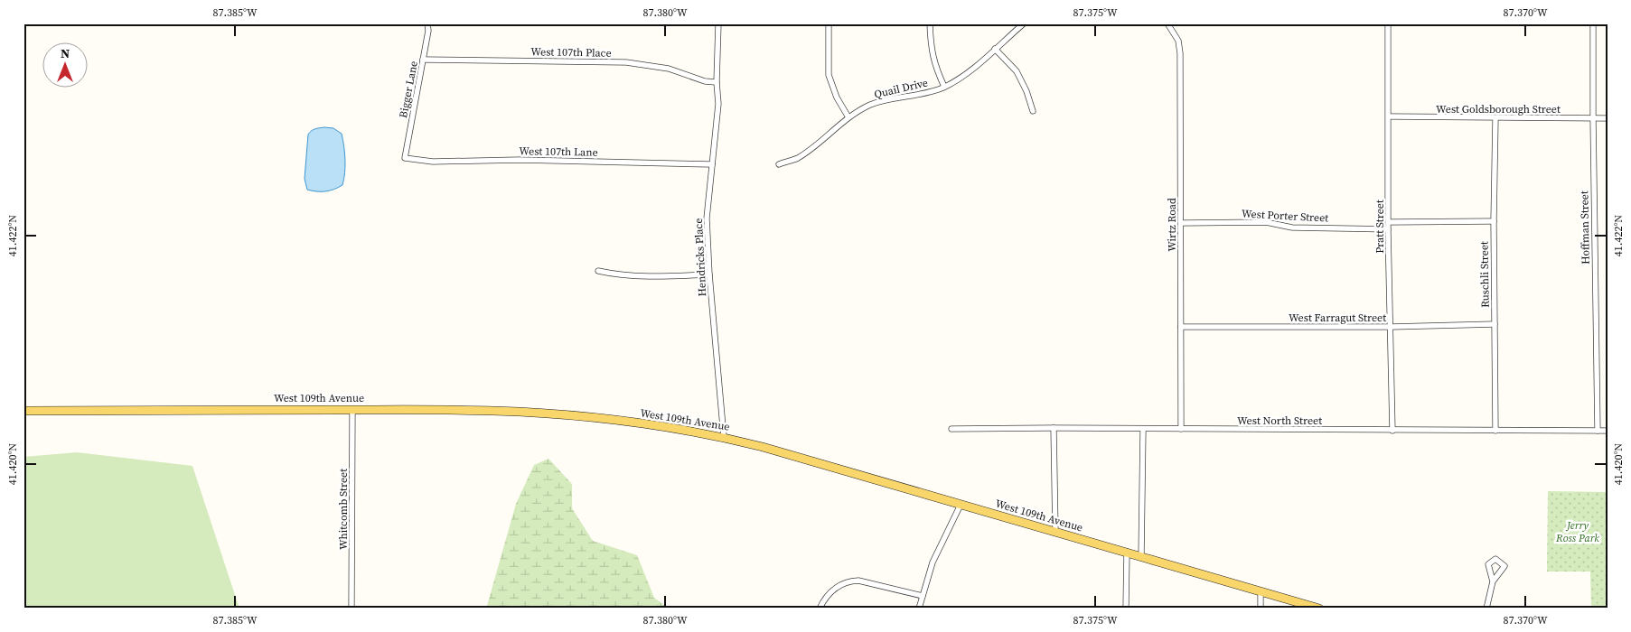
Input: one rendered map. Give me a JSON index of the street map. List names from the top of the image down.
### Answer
{
  "streets": {
    "main road": ["West 109th Avenue"],
    "street": [
      "West 107th Place",
      "Quail Drive",
      "Bigger Lane",
      "West Goldsborough Street",
      "West 107th Lane",
      "West Porter Street",
      "Wirtz Road",
      "Pratt Street",
      "Hoffman Street",
      "Hendricks Place",
      "Ruschli Street",
      "West Farragut Street",
      "West North Street",
      "Whitcomb Street"
    ]
  },
  "crossings": [
    ["West 107th Place", "Bigger Lane"],
    ["West 107th Place", "Hendricks Place"],
    ["Bigger Lane", "West 107th Lane"],
    ["West Goldsborough Street", "Pratt Street"],
    ["West Goldsborough Street", "Hoffman Street"],
    ["West Goldsborough Street", "Ruschli Street"],
    ["West 107th Lane", "Hendricks Place"],
    ["West Porter Street", "Wirtz Road"],
    ["West Porter Street", "Pratt Street"],
    ["Wirtz Road", "West Farragut Street"],
    ["Wirtz Road", "West North Street"],
    ["Pratt Street", "West Farragut Street"],
    ["Pratt Street", "West North Street"],
    ["Hoffman Street", "West North Street"],
    ["Hendricks Place", "West 109th Avenue"],
    ["Ruschli Street", "West Farragut Street"],
    ["Ruschli Street", "West North Street"],
    ["West 109th Avenue", "Whitcomb Street"]
  ],
  "parks": ["Jerry Ross Park"],
  "north": "top",
  "coordinates": [
    "87.385°W",
    "87.380°W",
    "87.375°W",
    "87.370°W",
    "41.422°N",
    "41.420°N"
  ]
}
